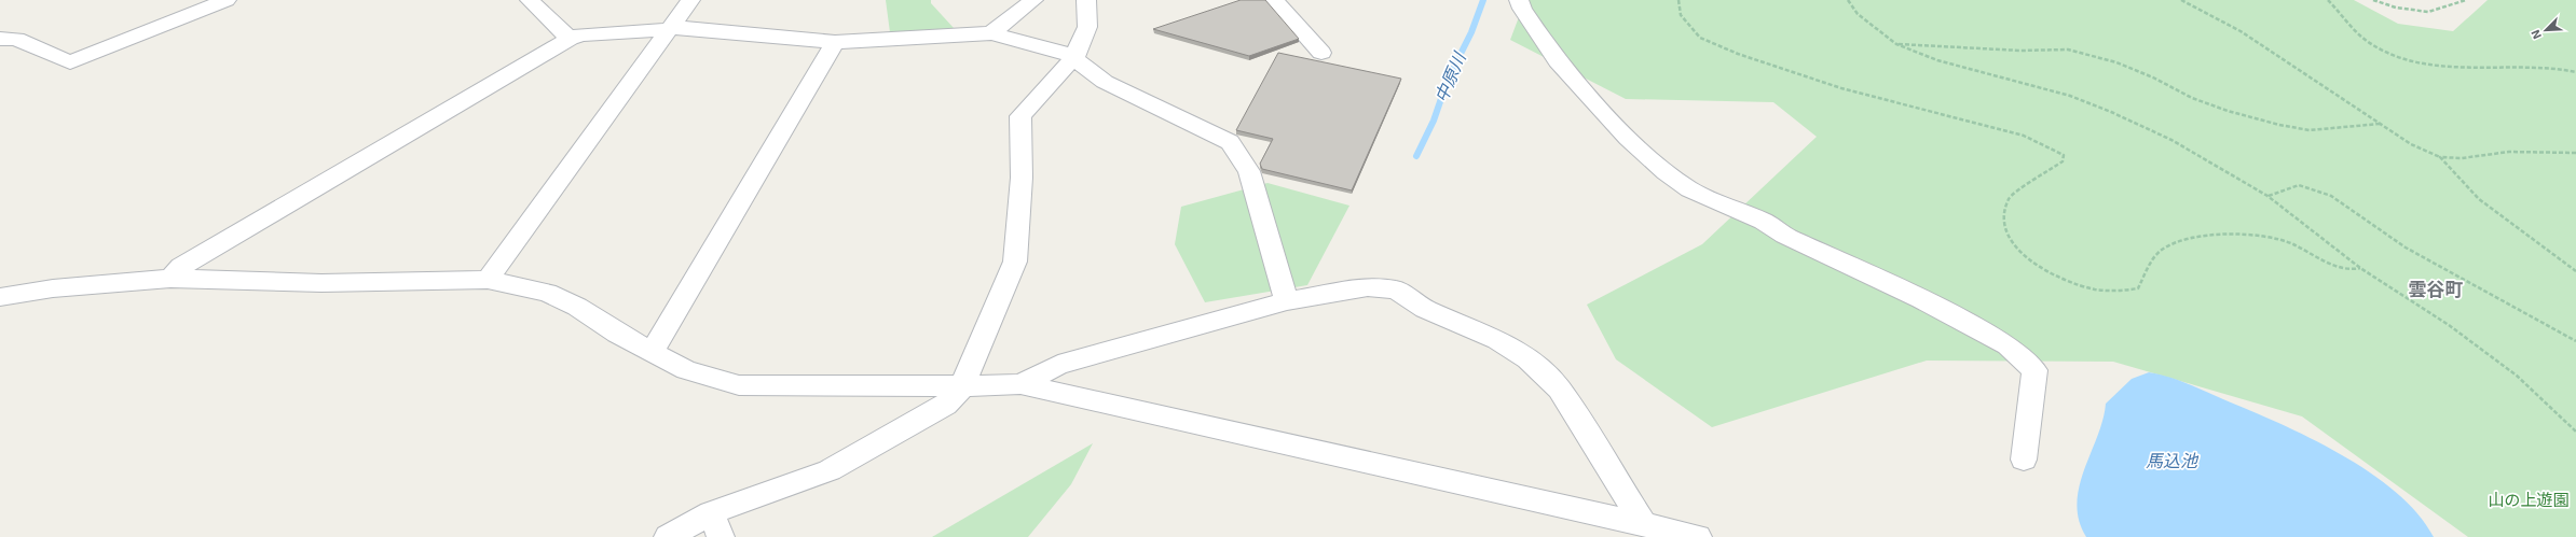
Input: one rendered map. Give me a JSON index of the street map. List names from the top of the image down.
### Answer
{
  "districts": ["雲谷町"],
  "water": ["中原川", "馬込池"],
  "parks": ["山の上遊園"],
  "north": "bottom left"
}
